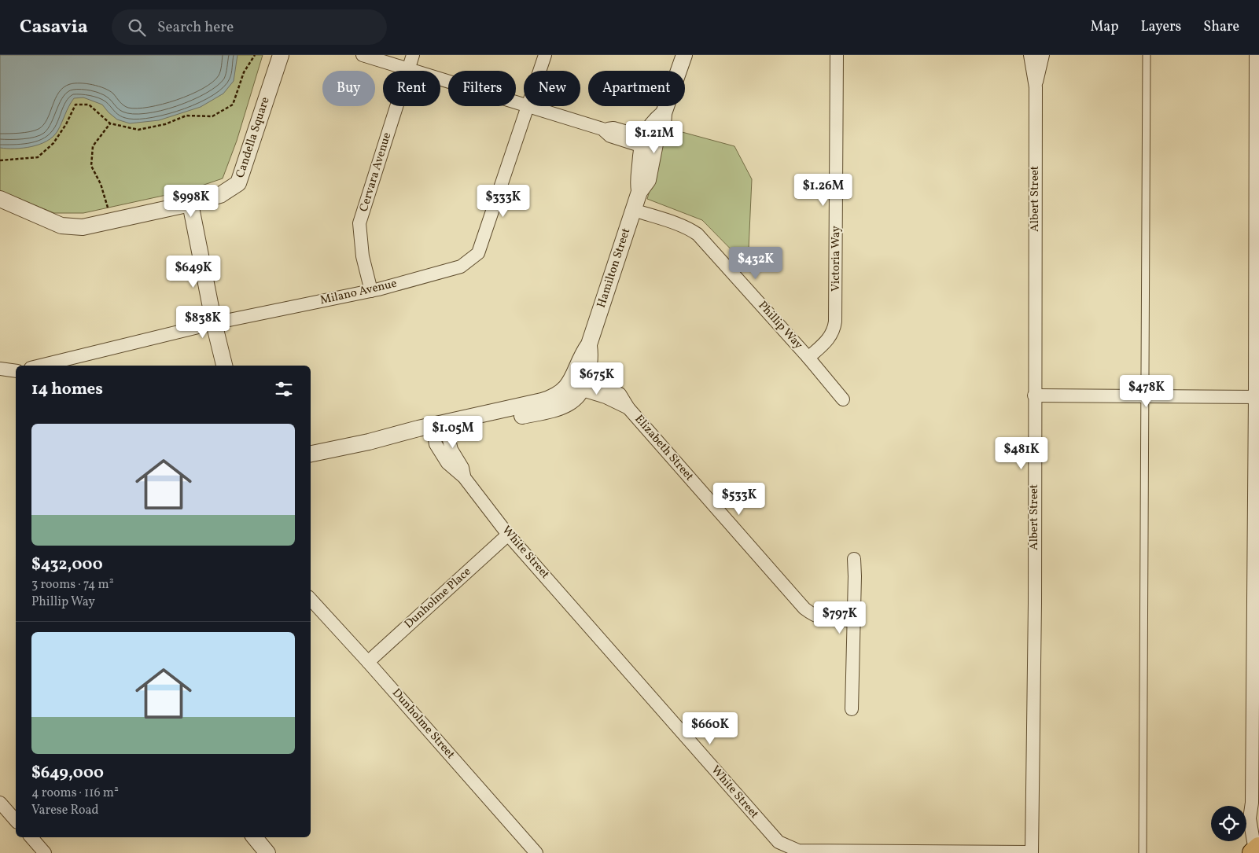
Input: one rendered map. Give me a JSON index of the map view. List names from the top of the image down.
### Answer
{
  "streets": {
    "street": [
      "Candella Square",
      "Cervara Avenue",
      "Albert Street",
      "Victoria Way",
      "Hamilton Street",
      "Milano Avenue",
      "Phillip Way",
      "Elizabeth Street",
      "White Street",
      "Dunholme Place",
      "Dunholme Street"
    ]
  },
  "crossings": [
    ["Cervara Avenue", "Milano Avenue"],
    ["Albert Street", "White Street"],
    ["Victoria Way", "Phillip Way"],
    ["Hamilton Street", "Phillip Way"],
    ["Hamilton Street", "Elizabeth Street"],
    ["White Street", "Dunholme Place"],
    ["Dunholme Place", "Dunholme Street"]
  ],
  "page": {
    "header": "Casavia",
    "search": "Search here",
    "nav": ["Map", "Layers", "Share"],
    "chip": [
      "Buy",
      "Rent",
      "Filters",
      "New",
      "Apartment"
    ],
    "price": [
      "$1.21M",
      "$1.26M",
      "$998K",
      "$333K",
      "$432K",
      "$649K",
      "$838K",
      "$675K",
      "$478K",
      "$1.05M",
      "$481K",
      "$533K",
      "$797K",
      "$660K"
    ],
    "heading": "14 homes",
    "list": [
      {
        "name": "$432,000",
        "note": "3 rooms · 74 m² · Phillip Way"
      },
      {
        "name": "$649,000",
        "note": "4 rooms · 116 m² · Varese Road"
      }
    ]
  }
}
